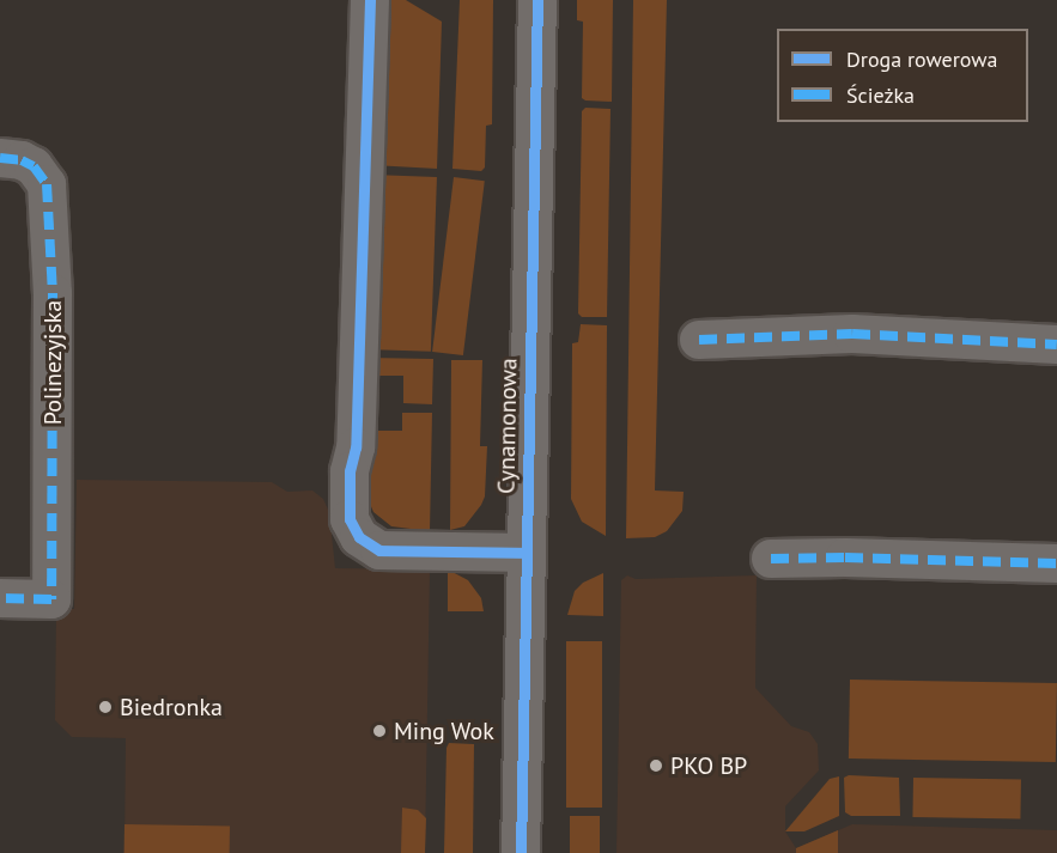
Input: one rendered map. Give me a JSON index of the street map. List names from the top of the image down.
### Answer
{
  "streets": {
    "street": ["Polinezyjska", "Cynamonowa"]
  },
  "places": ["Biedronka", "Ming Wok", "PKO BP"],
  "legend": ["Droga rowerowa", "Ścieżka"]
}
